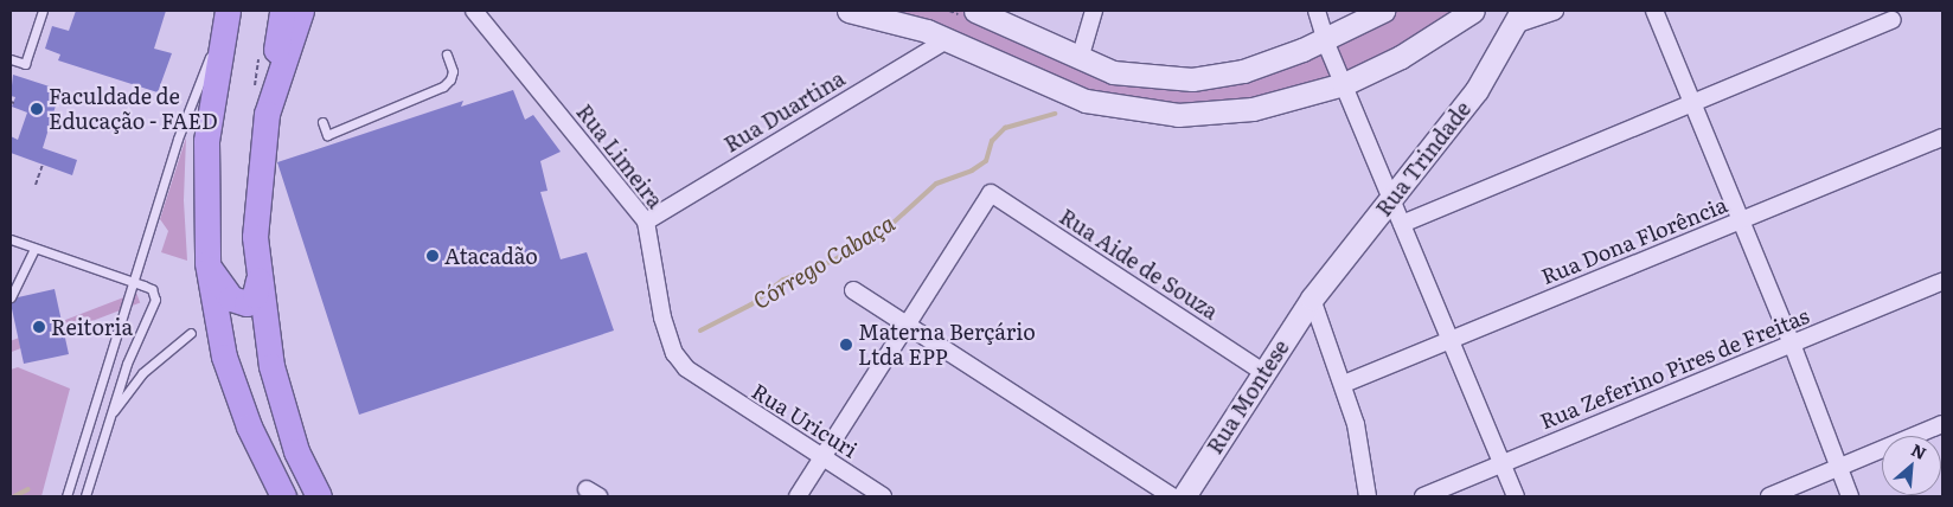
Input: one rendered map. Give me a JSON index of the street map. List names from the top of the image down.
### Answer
{
  "streets": {
    "main road": ["Rua Trindade", "Rua Montese"],
    "street": [
      "Rua Duartina",
      "Rua Limeira",
      "Rua Dona Florência",
      "Rua Aide de Souza",
      "Rua Zeferino Pires de Freitas",
      "Rua Uricuri"
    ]
  },
  "crossings": [
    ["Rua Duartina", "Rua Limeira"],
    ["Rua Limeira", "Rua Uricuri"],
    ["Rua Trindade", "Rua Montese"],
    ["Rua Aide de Souza", "Rua Montese"]
  ],
  "water": ["Córrego Cabaça"],
  "places": [
    "Faculdade de Educação - FAED",
    "Atacadão",
    "Reitoria",
    "Materna Berçário Ltda EPP"
  ],
  "north": "top right"
}
